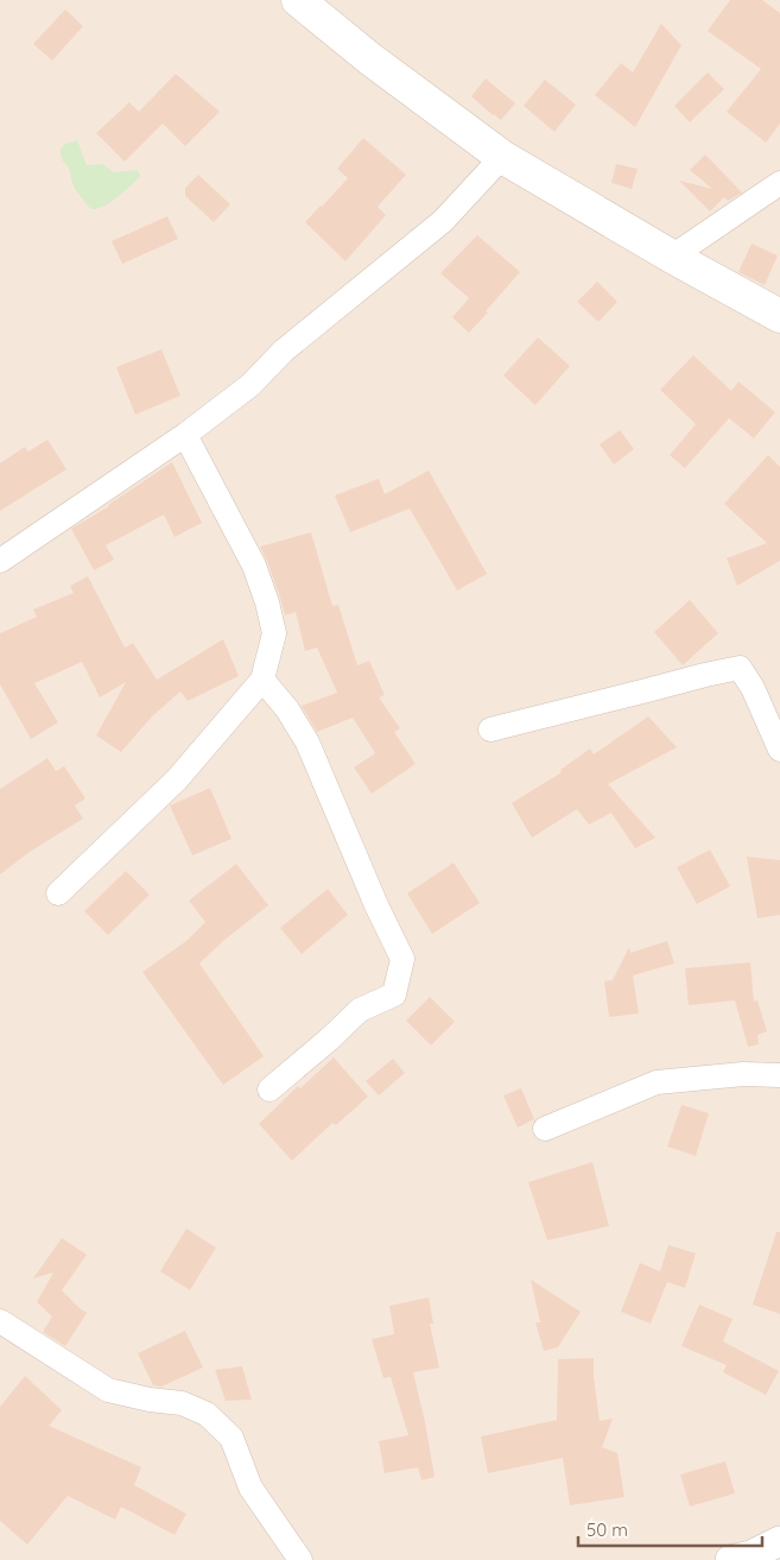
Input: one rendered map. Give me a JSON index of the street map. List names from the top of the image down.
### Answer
{
  "scale_bar": "50 m"
}
